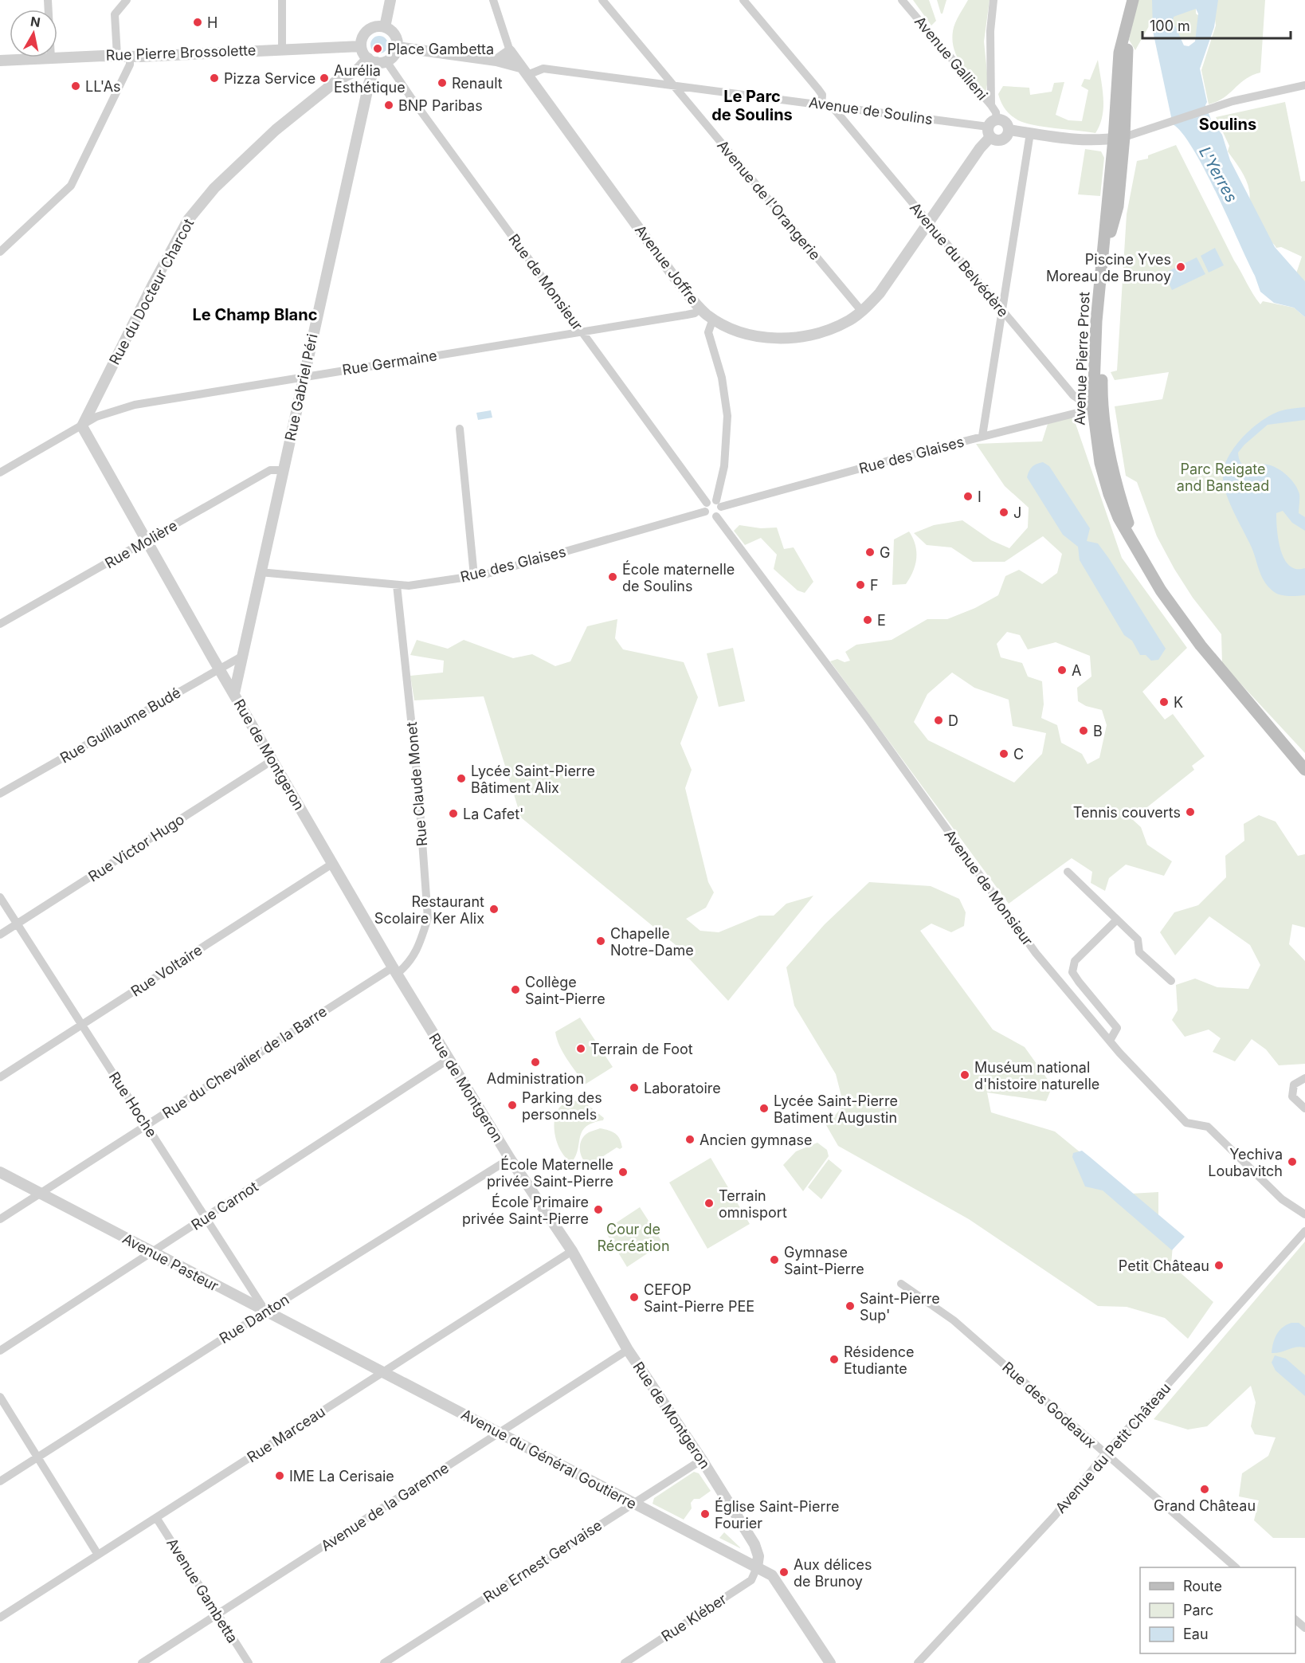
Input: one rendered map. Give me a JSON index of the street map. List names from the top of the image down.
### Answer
{
  "streets": {
    "main road": ["Avenue Pierre Prost"],
    "street": [
      "Rue Pierre Brossolette",
      "Avenue Gallieni",
      "Avenue de Soulins",
      "Avenue de l'Orangerie",
      "Avenue du Belvédère",
      "Avenue Joffre",
      "Rue de Monsieur",
      "Rue du Docteur Charcot",
      "Rue Germaine",
      "Rue Gabriel Péri",
      "Rue des Glaises",
      "Rue Molière",
      "Rue Guillaume Budé",
      "Rue de Montgeron",
      "Rue Claude Monet",
      "Rue Victor Hugo",
      "Avenue de Monsieur",
      "Rue Voltaire",
      "Rue du Chevalier de la Barre",
      "Rue Hoche",
      "Rue Carnot",
      "Avenue Pasteur",
      "Rue Danton",
      "Rue des Godeaux",
      "Rue Marceau",
      "Avenue du Petit Château",
      "Avenue du Général Goutierre",
      "Avenue de la Garenne",
      "Rue Ernest Gervaise",
      "Avenue Gambetta",
      "Rue Kléber"
    ]
  },
  "crossings": [
    ["Rue Pierre Brossolette", "Rue de Monsieur"],
    ["Rue Pierre Brossolette", "Rue du Docteur Charcot"],
    ["Rue Pierre Brossolette", "Rue Gabriel Péri"],
    ["Avenue Gallieni", "Avenue de Soulins"],
    ["Avenue Gallieni", "Avenue Joffre"],
    ["Avenue de Soulins", "Avenue de l'Orangerie"],
    ["Avenue de Soulins", "Avenue du Belvédère"],
    ["Avenue de Soulins", "Avenue Joffre"],
    ["Avenue de l'Orangerie", "Avenue Joffre"],
    ["Avenue du Belvédère", "Avenue Joffre"],
    ["Avenue du Belvédère", "Avenue Pierre Prost"],
    ["Avenue du Belvédère", "Rue des Glaises"],
    ["Avenue Joffre", "Rue Germaine"],
    ["Rue de Monsieur", "Rue du Docteur Charcot"],
    ["Rue de Monsieur", "Rue Germaine"],
    ["Rue de Monsieur", "Rue Gabriel Péri"],
    ["Rue de Monsieur", "Rue des Glaises"],
    ["Rue de Monsieur", "Avenue de Monsieur"],
    ["Rue du Docteur Charcot", "Rue Germaine"],
    ["Rue du Docteur Charcot", "Rue Gabriel Péri"],
    ["Rue du Docteur Charcot", "Rue de Montgeron"],
    ["Avenue Pierre Prost", "Rue des Glaises"],
    ["Rue Germaine", "Rue Gabriel Péri"],
    ["Rue Germaine", "Rue de Montgeron"],
    ["Rue Gabriel Péri", "Rue des Glaises"],
    ["Rue Gabriel Péri", "Rue Molière"],
    ["Rue Gabriel Péri", "Rue Guillaume Budé"],
    ["Rue Gabriel Péri", "Rue de Montgeron"],
    ["Rue des Glaises", "Rue Claude Monet"],
    ["Rue des Glaises", "Avenue de Monsieur"],
    ["Rue Molière", "Rue de Montgeron"],
    ["Rue Guillaume Budé", "Rue de Montgeron"],
    ["Rue de Montgeron", "Rue Claude Monet"],
    ["Rue de Montgeron", "Rue Victor Hugo"],
    ["Rue de Montgeron", "Rue Voltaire"],
    ["Rue de Montgeron", "Rue du Chevalier de la Barre"],
    ["Rue de Montgeron", "Rue Carnot"],
    ["Rue de Montgeron", "Rue Danton"],
    ["Rue de Montgeron", "Rue Marceau"],
    ["Rue de Montgeron", "Avenue du Général Goutierre"],
    ["Rue de Montgeron", "Avenue de la Garenne"],
    ["Rue de Montgeron", "Rue Ernest Gervaise"],
    ["Rue de Montgeron", "Rue Kléber"],
    ["Rue Claude Monet", "Rue du Chevalier de la Barre"],
    ["Rue Victor Hugo", "Rue Hoche"],
    ["Rue Voltaire", "Rue Hoche"],
    ["Rue du Chevalier de la Barre", "Rue Hoche"],
    ["Rue du Chevalier de la Barre", "Avenue Pasteur"],
    ["Rue Hoche", "Rue Carnot"],
    ["Rue Hoche", "Avenue Pasteur"],
    ["Rue Hoche", "Rue Danton"],
    ["Rue Carnot", "Avenue Pasteur"],
    ["Avenue Pasteur", "Rue Danton"],
    ["Avenue Pasteur", "Avenue du Général Goutierre"],
    ["Rue des Godeaux", "Avenue du Petit Château"],
    ["Rue Marceau", "Avenue du Général Goutierre"],
    ["Rue Marceau", "Avenue Gambetta"],
    ["Avenue du Général Goutierre", "Avenue de la Garenne"],
    ["Avenue du Général Goutierre", "Rue Ernest Gervaise"],
    ["Avenue du Général Goutierre", "Rue Kléber"],
    ["Avenue de la Garenne", "Avenue Gambetta"]
  ],
  "districts": ["Le Parc de Soulins", "Soulins", "Le Champ Blanc"],
  "water": ["L'Yerres"],
  "parks": ["Parc Reigate and Banstead", "Cour de Récréation"],
  "places": [
    "H",
    "Place Gambetta",
    "Pizza Service",
    "Aurélia Esthétique",
    "Renault",
    "LL'As",
    "BNP Paribas",
    "Piscine Yves Moreau de Brunoy",
    "I",
    "J",
    "G",
    "École maternelle de Soulins",
    "F",
    "E",
    "A",
    "K",
    "D",
    "B",
    "C",
    "Lycée Saint-Pierre Bâtiment Alix",
    "Tennis couverts",
    "La Cafet'",
    "Restaurant Scolaire Ker Alix",
    "Chapelle Notre-Dame",
    "Collège Saint-Pierre",
    "Terrain de Foot",
    "Administration",
    "Muséum national d'histoire naturelle",
    "Laboratoire",
    "Parking des personnels",
    "Lycée Saint-Pierre Batiment Augustin",
    "Ancien gymnase",
    "Yechiva Loubavitch",
    "École Maternelle privée Saint-Pierre",
    "Terrain omnisport",
    "École Primaire privée Saint-Pierre",
    "Gymnase Saint-Pierre",
    "Petit Château",
    "CEFOP Saint-Pierre PEE",
    "Saint-Pierre Sup'",
    "Résidence Etudiante",
    "IME La Cerisaie",
    "Grand Château",
    "Église Saint-Pierre Fourier",
    "Aux délices de Brunoy"
  ],
  "legend": ["Route", "Parc", "Eau"],
  "scale_bar": "100 m",
  "north": "top"
}
